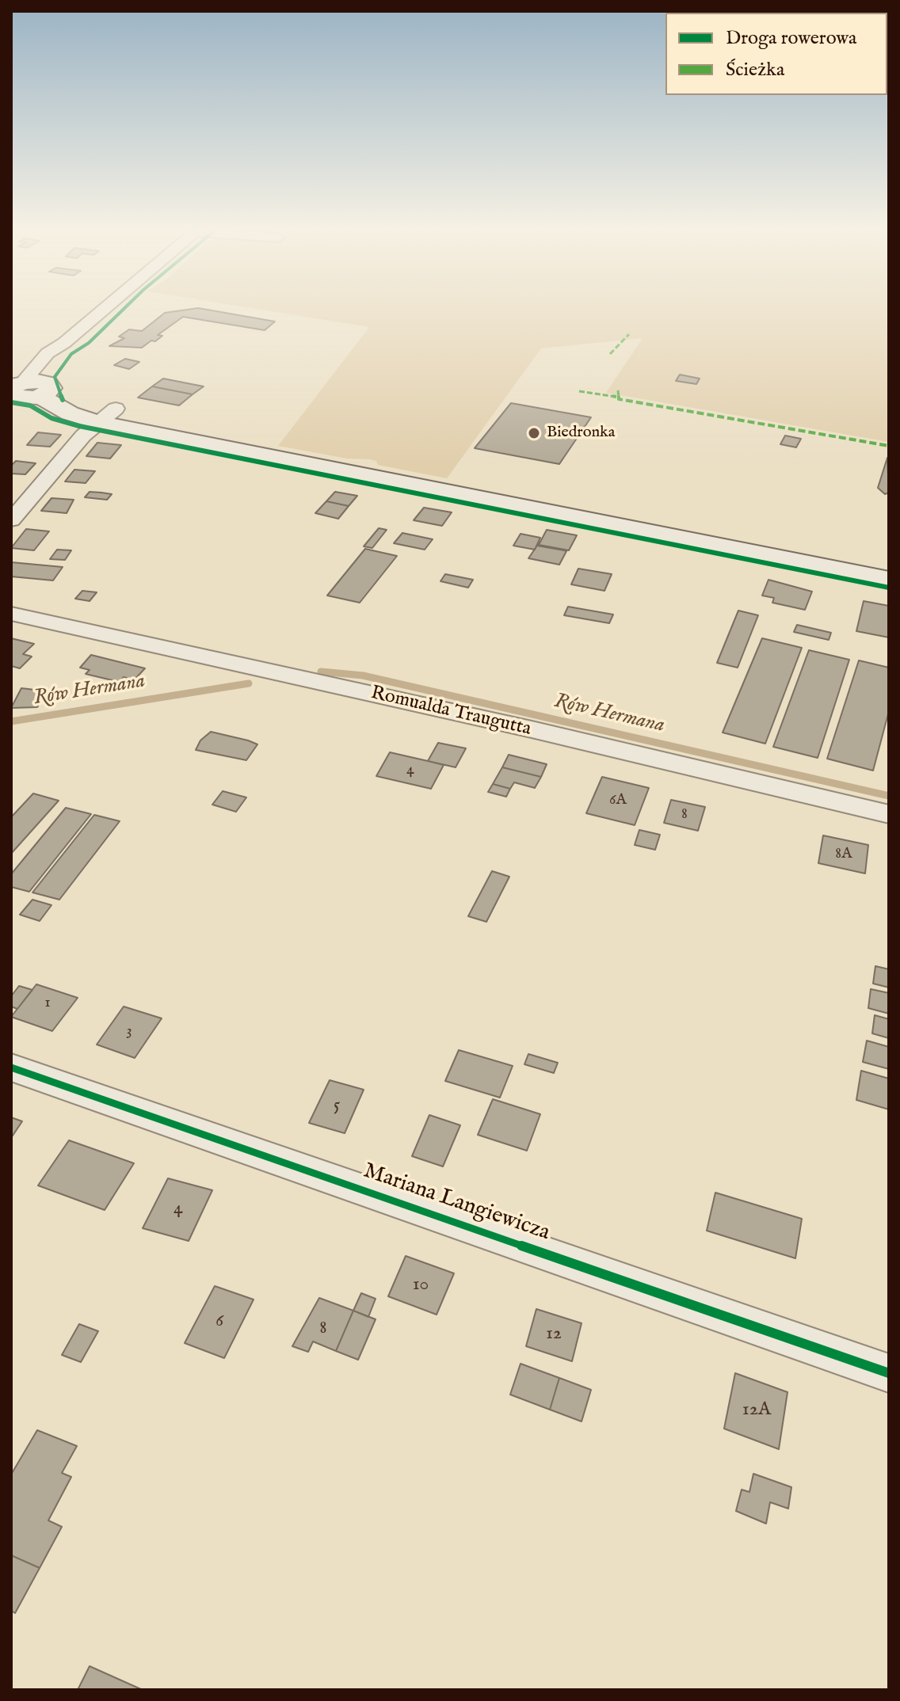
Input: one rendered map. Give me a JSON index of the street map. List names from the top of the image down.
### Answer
{
  "streets": {
    "street": ["Romualda Traugutta", "Mariana Langiewicza"]
  },
  "water": ["Rów Hermana"],
  "places": ["Biedronka"],
  "house_numbers": [
    "4",
    "6A",
    "8",
    "8A",
    "1",
    "3",
    "5",
    "4",
    "10",
    "6",
    "8",
    "12",
    "12A"
  ],
  "legend": ["Droga rowerowa", "Ścieżka"]
}
